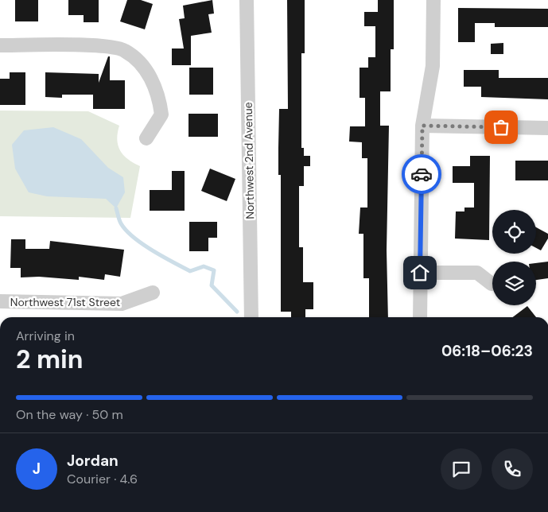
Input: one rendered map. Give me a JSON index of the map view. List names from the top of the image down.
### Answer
{
  "streets": {
    "street": ["Northwest 2nd Avenue", "Northwest 71st Street"]
  },
  "page": {
    "heading": ["2 min", "Arriving in", "06:18–06:23"],
    "panel": ["Jordan", "Courier · 4.6"],
    "bar": "On the way · 50 m",
    "round": "J"
  }
}
